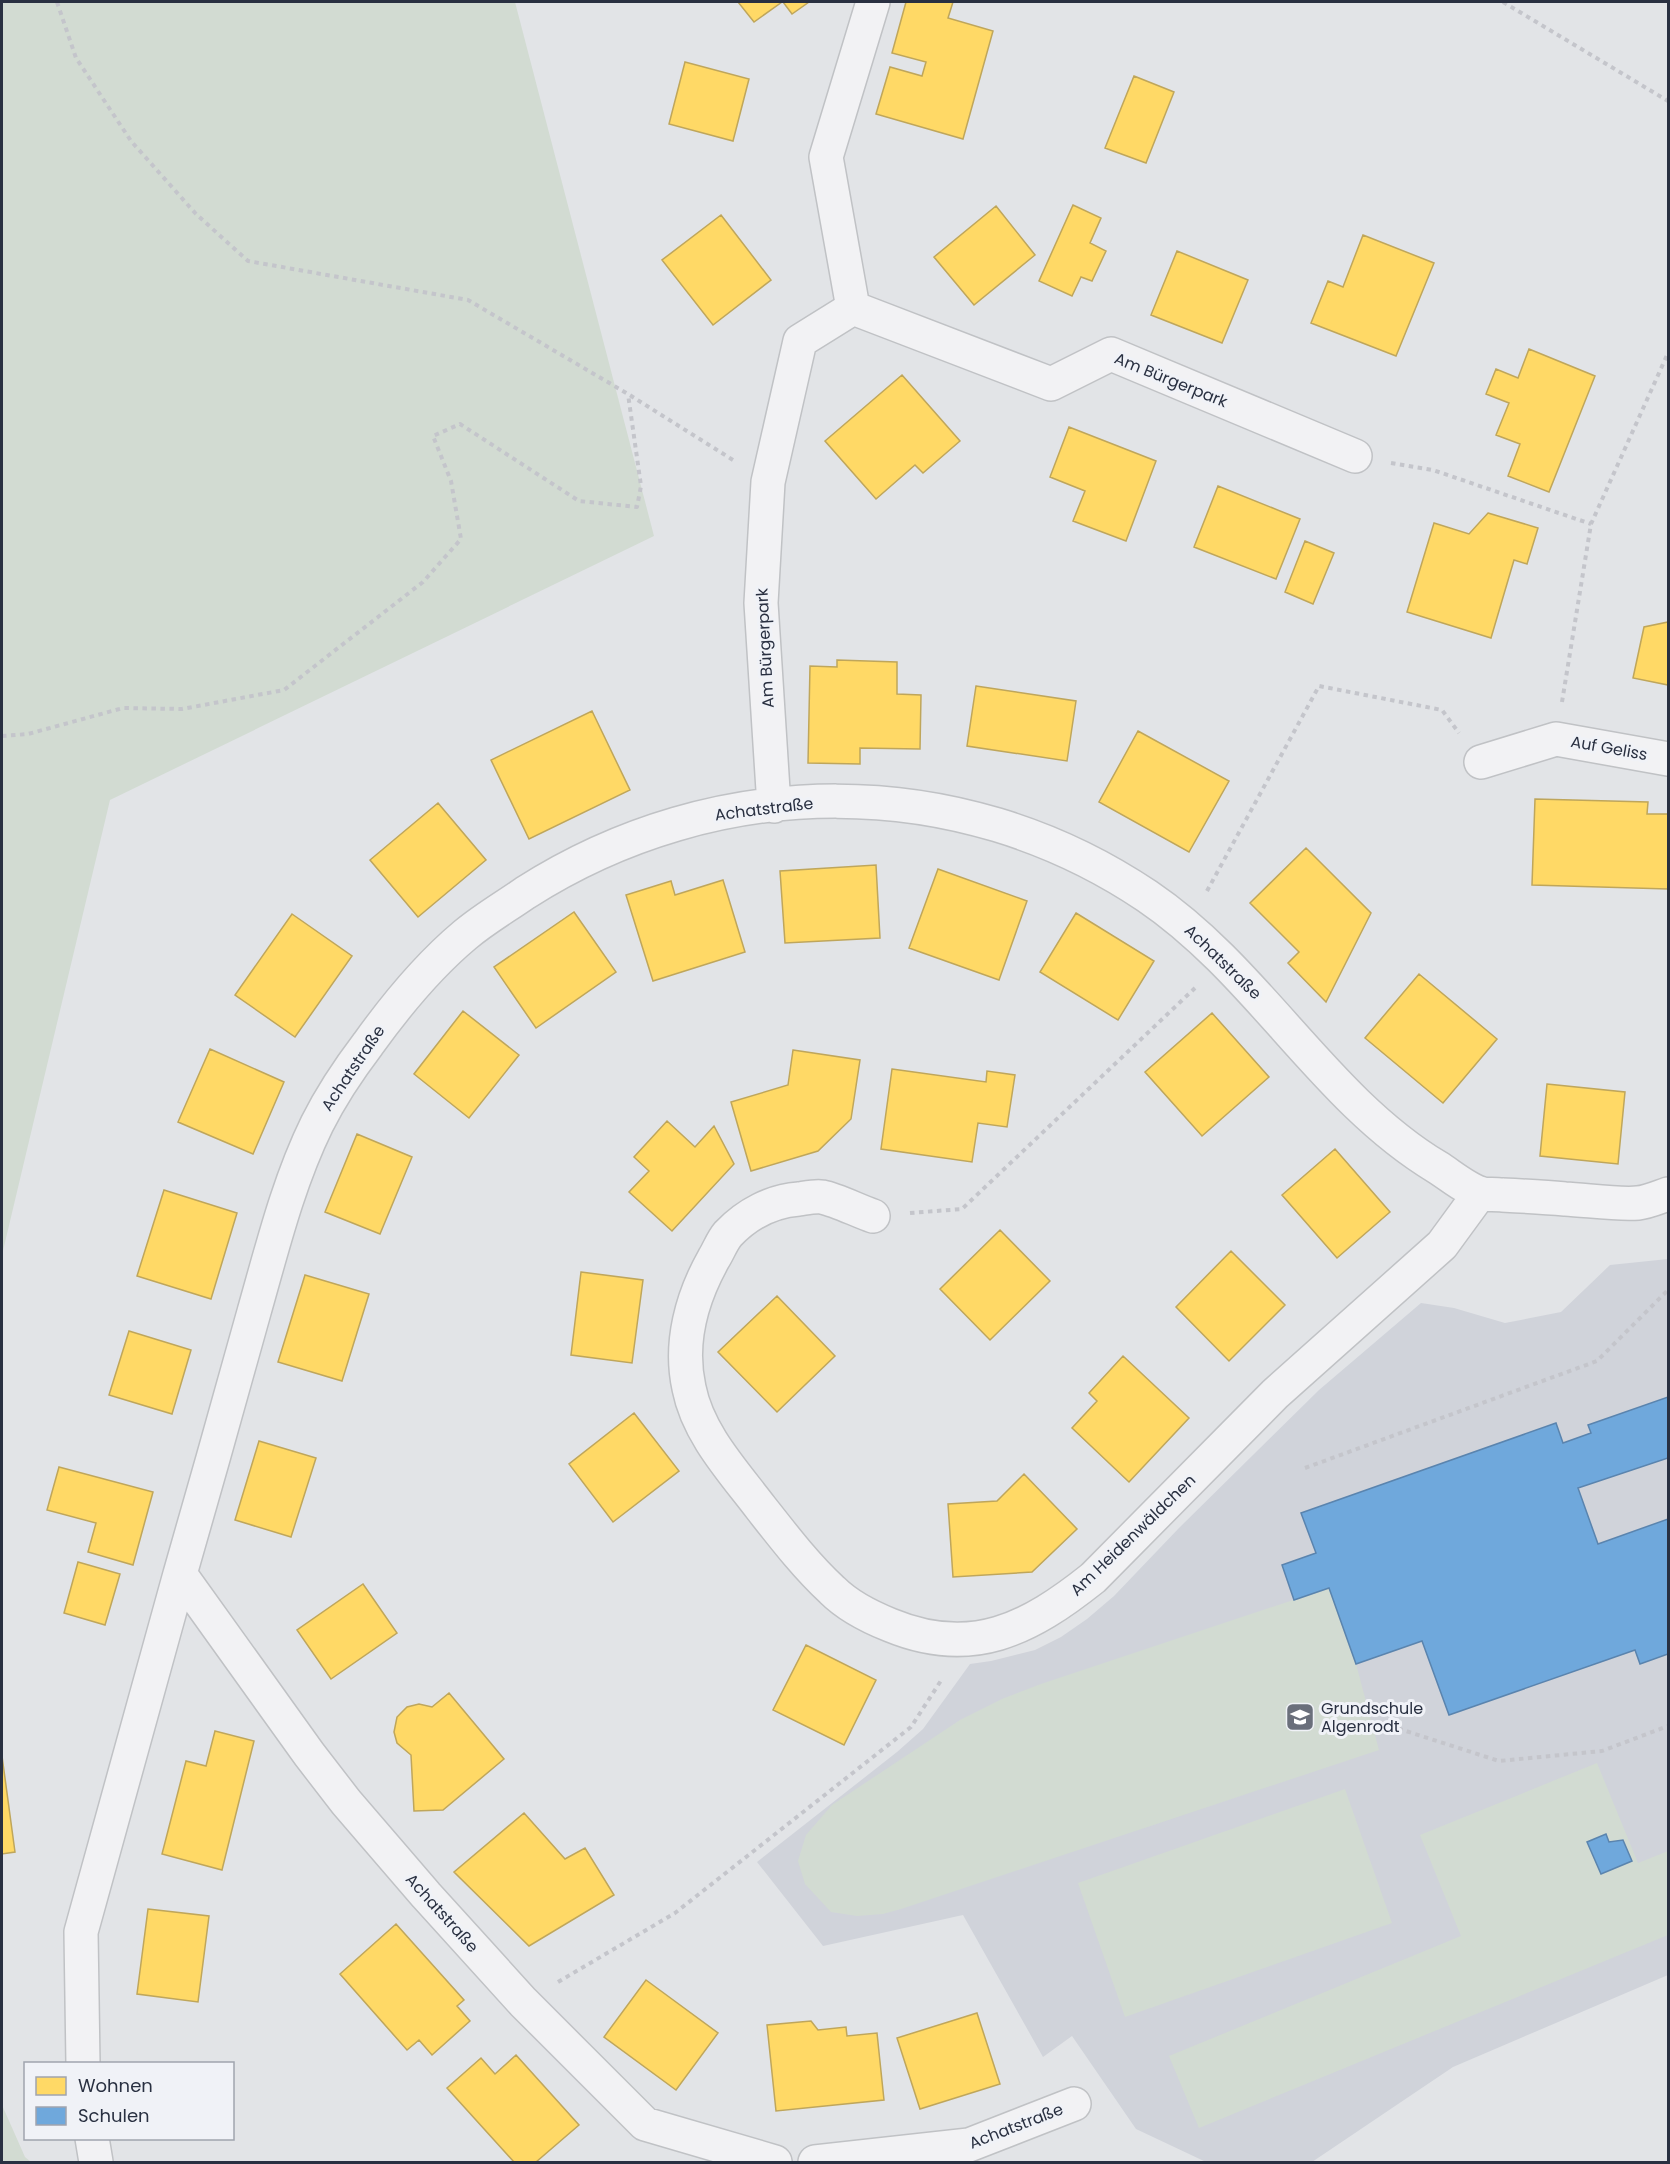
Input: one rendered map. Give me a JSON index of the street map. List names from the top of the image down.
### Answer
{
  "streets": {
    "street": [
      "Am Bürgerpark",
      "Auf Geliss",
      "Achatstraße",
      "Am Heidenwäldchen"
    ]
  },
  "crossings": [
    ["Am Bürgerpark", "Achatstraße"],
    ["Achatstraße", "Am Heidenwäldchen"]
  ],
  "places": {
    "school or university": ["Grundschule Algenrodt"]
  },
  "legend": ["Wohnen", "Schulen"]
}
